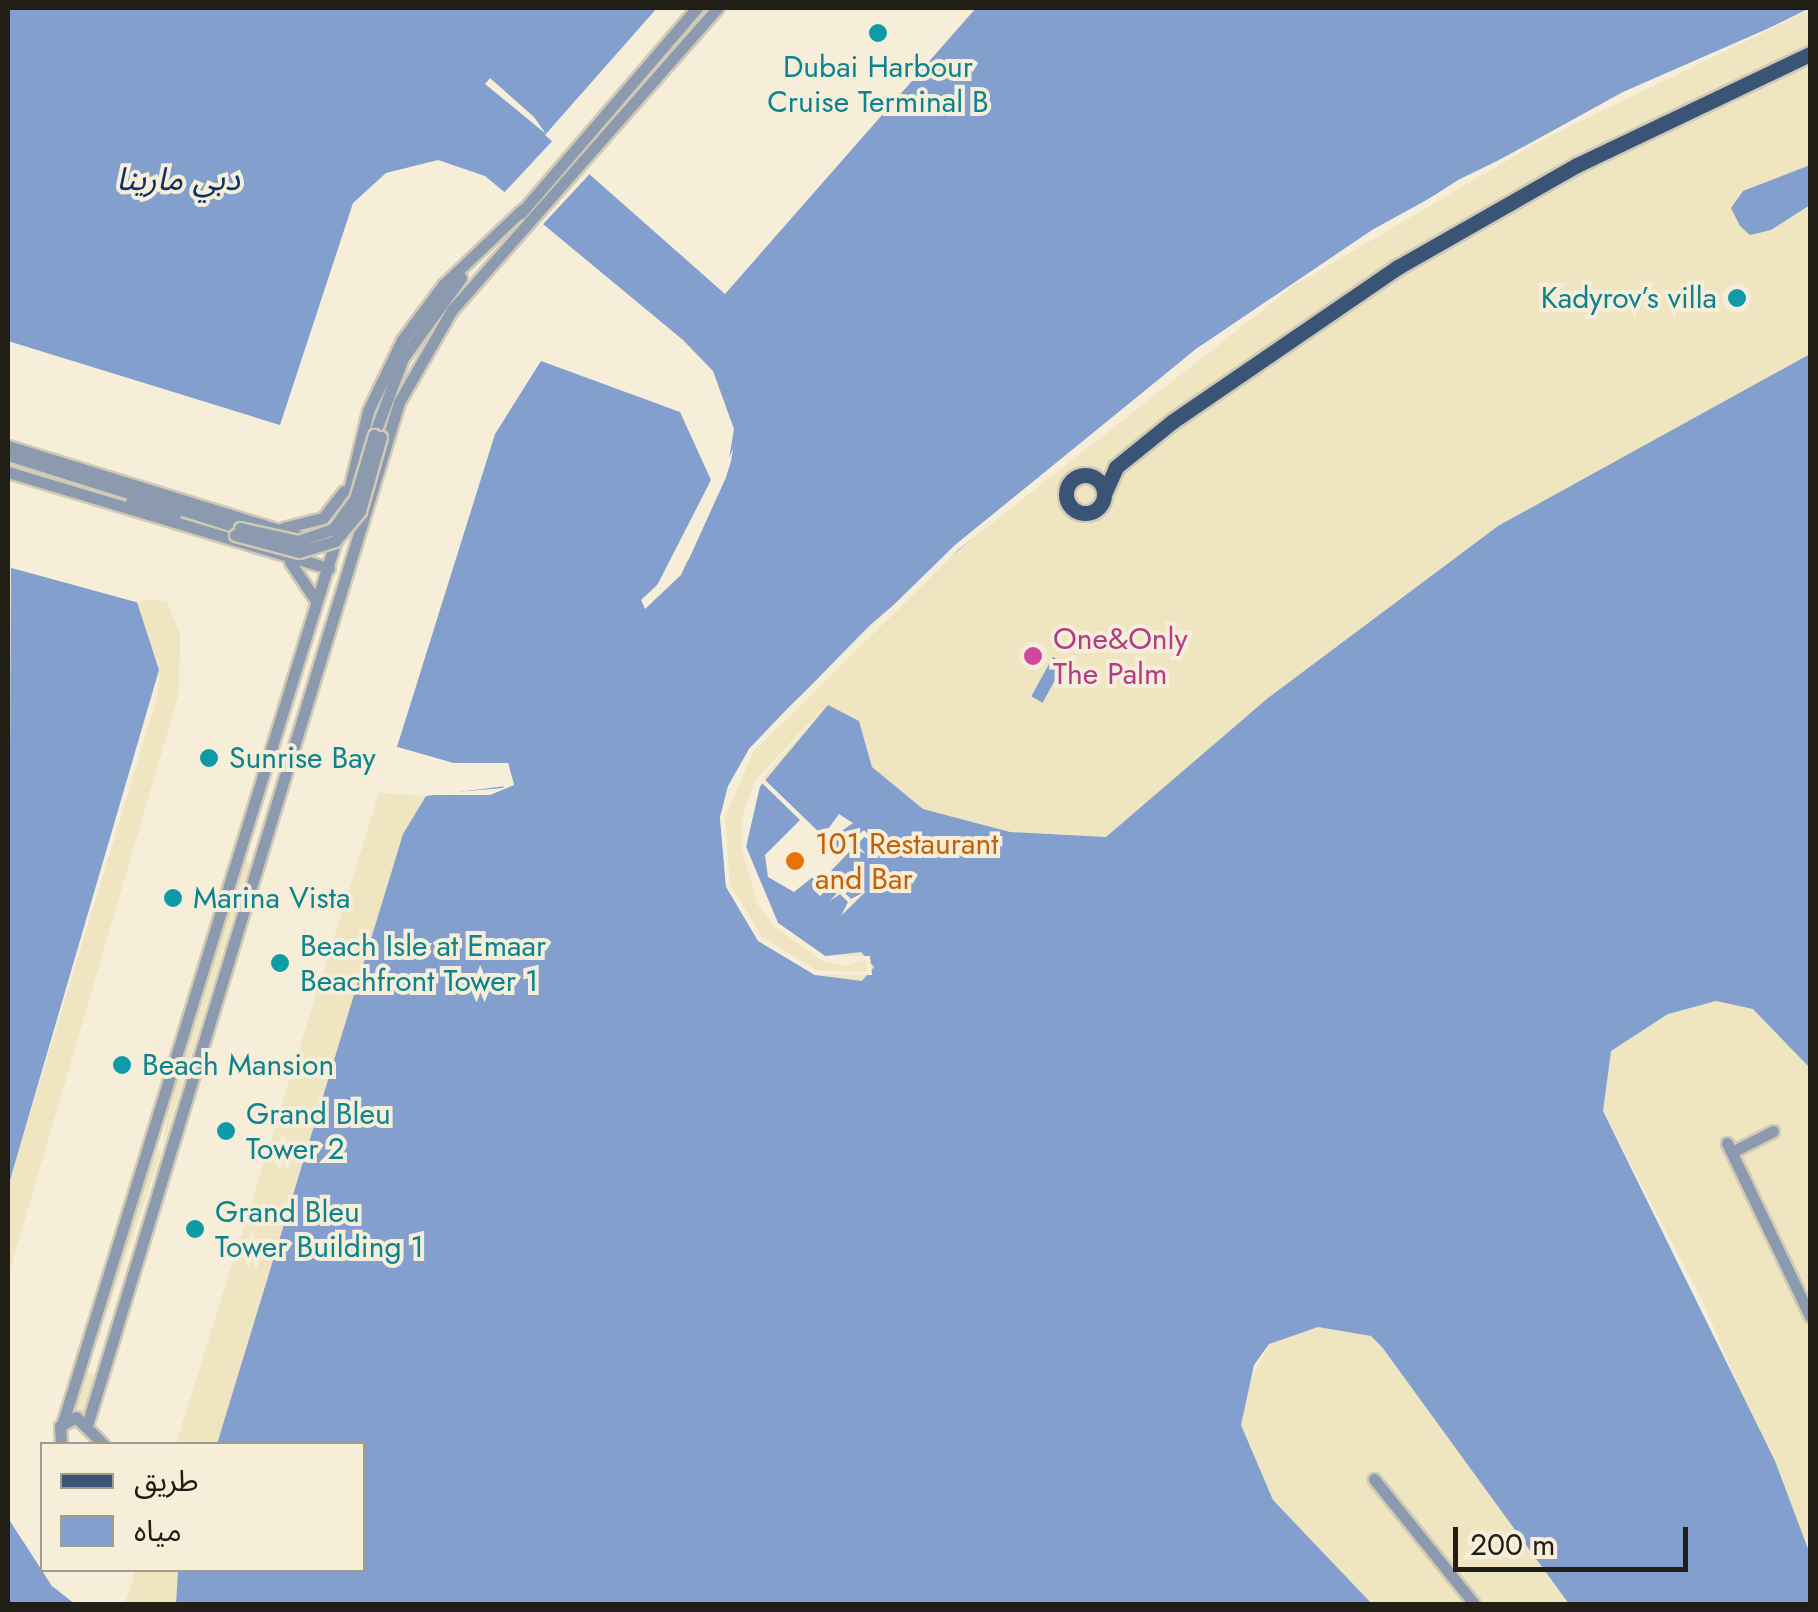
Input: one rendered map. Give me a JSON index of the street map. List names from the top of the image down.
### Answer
{
  "water": ["دبي مارينا"],
  "places": [
    "Dubai Harbour Cruise Terminal B",
    "Kadyrov’s villa",
    "One&Only The Palm",
    "Sunrise Bay",
    "101 Restaurant and Bar",
    "Marina Vista",
    "Beach Isle at Emaar Beachfront Tower 1",
    "Beach Mansion",
    "Grand Bleu Tower 2",
    "Grand Bleu Tower Building 1"
  ],
  "legend": ["طريق", "مياه"],
  "scale_bar": "200 m"
}
